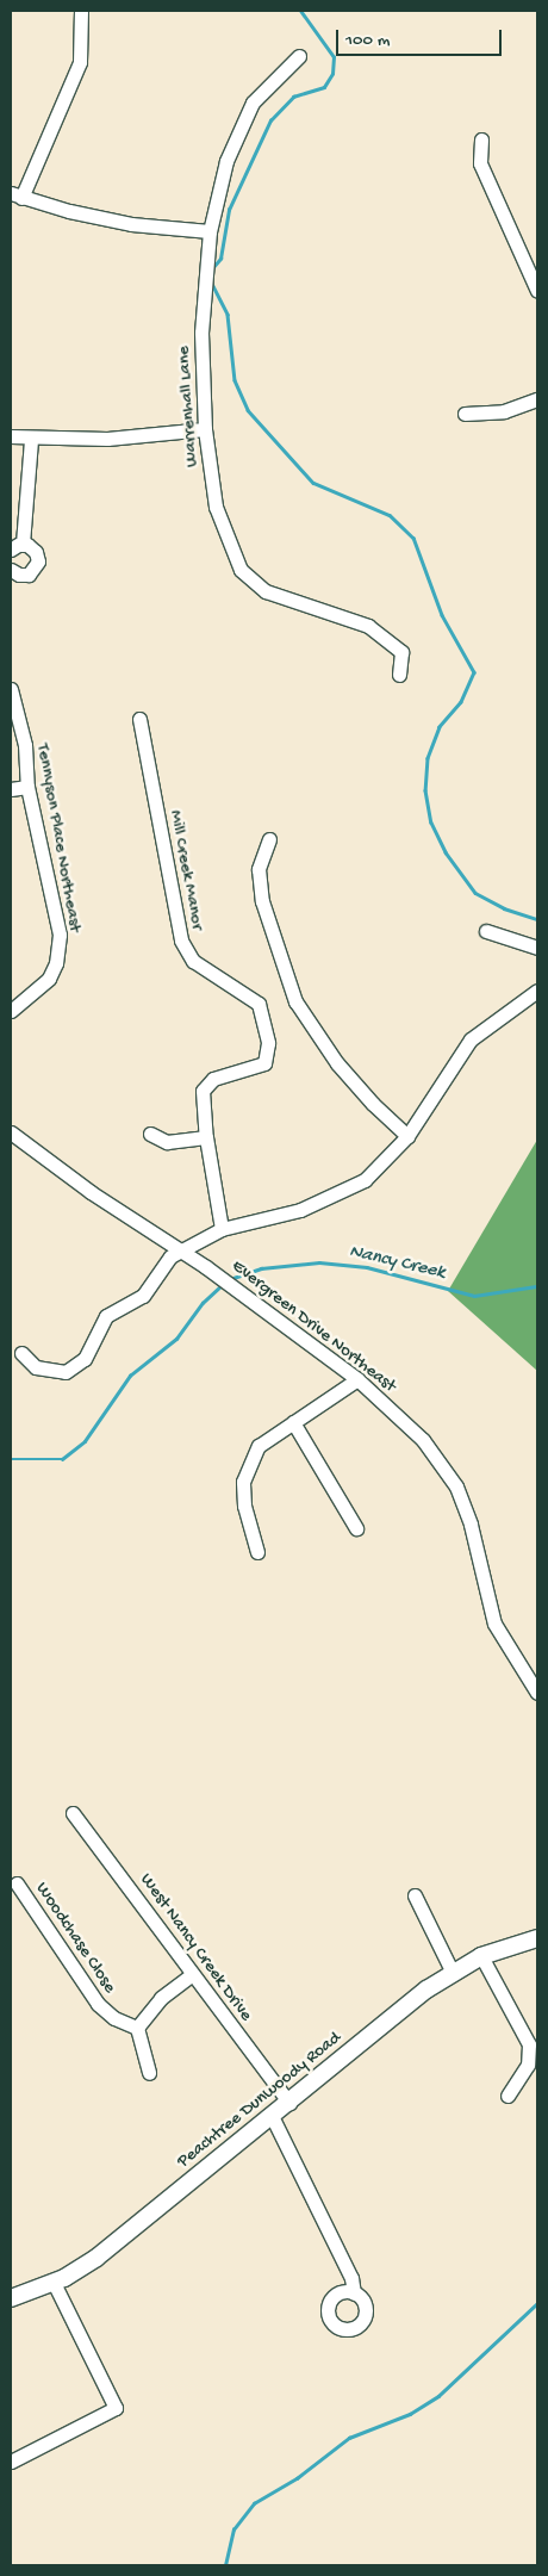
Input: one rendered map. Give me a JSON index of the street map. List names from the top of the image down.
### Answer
{
  "streets": {
    "main road": ["Peachtree Dunwoody Road"],
    "street": [
      "Warrenhall Lane",
      "Tennyson Place Northeast",
      "Mill Creek Manor",
      "Evergreen Drive Northeast",
      "Woodchase Close",
      "West Nancy Creek Drive"
    ]
  },
  "crossings": [
    ["West Nancy Creek Drive", "Peachtree Dunwoody Road"]
  ],
  "water": ["Nancy Creek"],
  "scale_bar": "100 m"
}
